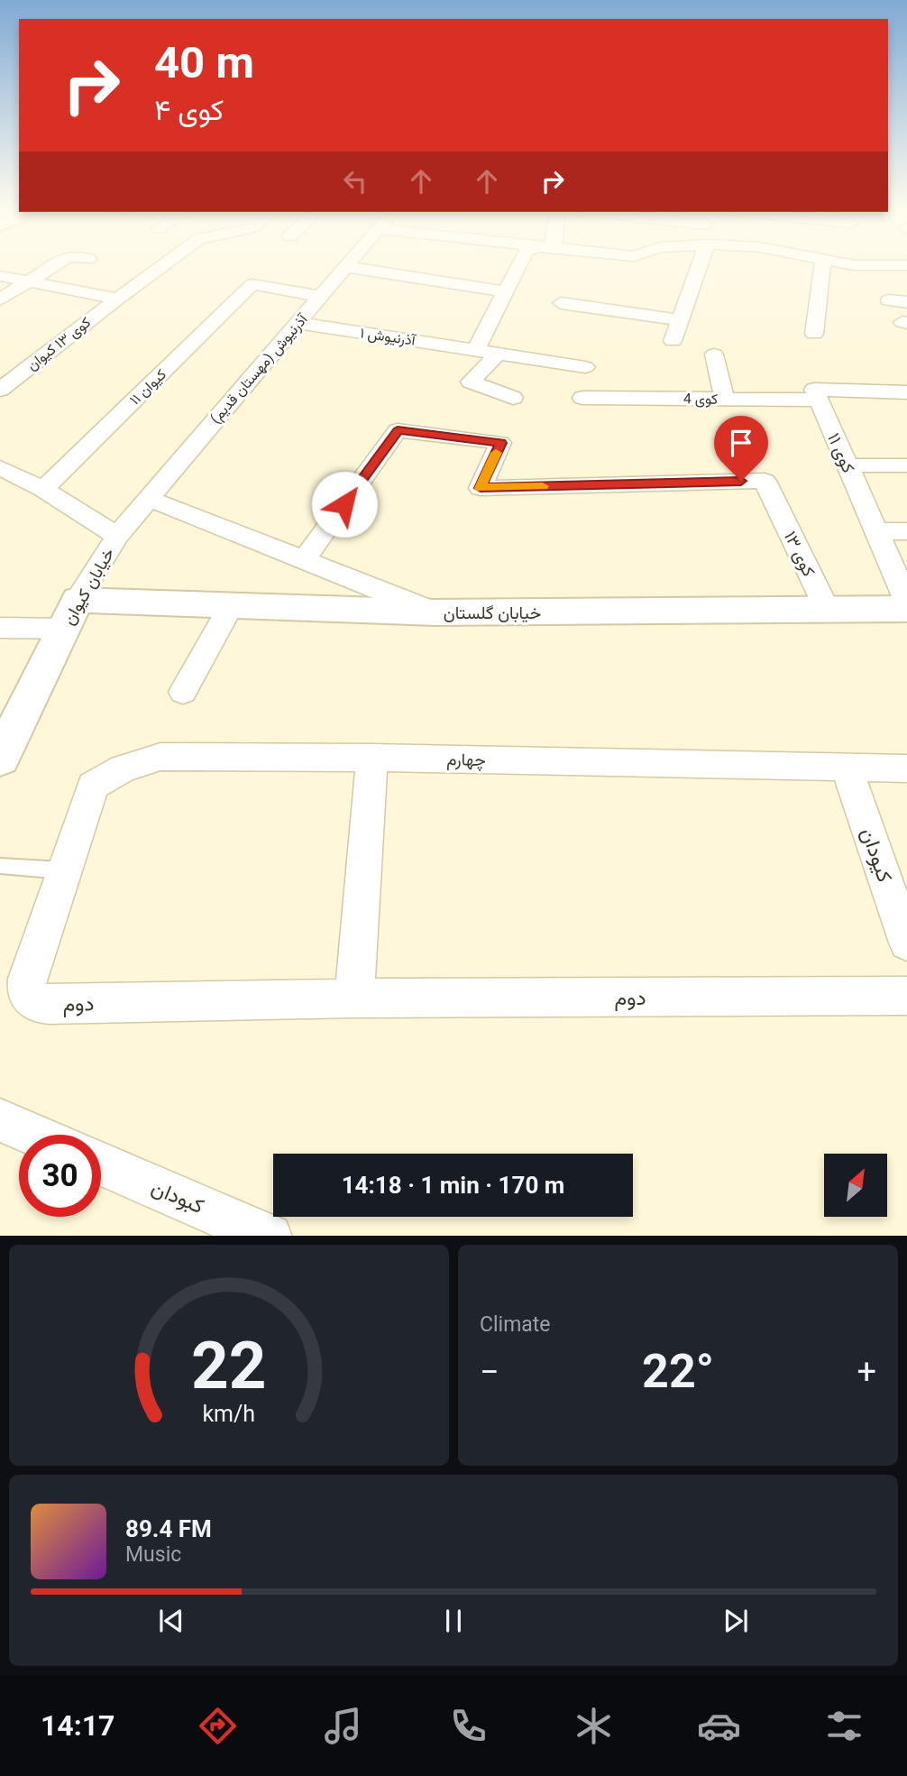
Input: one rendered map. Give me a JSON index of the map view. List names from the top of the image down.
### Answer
{
  "streets": {
    "street": [
      "آذرنیوش ۱",
      "کوی ۱۳ کیوان",
      "آذرنیوش (مهستان قدیم)",
      "کیوان ۱۱",
      "کوی 4",
      "کوی ۱۱",
      "کوی ۱۳",
      "خیابان کیوان",
      "خیابان گلستان",
      "چهارم",
      "کیودان",
      "دوم",
      "کبودان"
    ]
  },
  "crossings": [
    ["آذرنیوش ۱", "آذرنیوش (مهستان قدیم)"],
    ["آذرنیوش (مهستان قدیم)", "کیوان ۱۱"],
    ["آذرنیوش (مهستان قدیم)", "خیابان کیوان"],
    ["کیوان ۱۱", "خیابان کیوان"],
    ["کوی 4", "کوی ۱۱"],
    ["کوی ۱۳", "خیابان گلستان"],
    ["خیابان کیوان", "خیابان گلستان"],
    ["چهارم", "کیودان"],
    ["چهارم", "دوم"]
  ],
  "north": "top right",
  "page": {
    "turn": ["40 m", "کوی ۴"],
    "limit": "30",
    "trip": "14:18 · 1 min · 170 m",
    "tile": "Climate",
    "heat": ["−", "22°", "+"],
    "song": ["89.4 FM", "Music"],
    "tabs": "14:17",
    "gauge": ["22", "km/h"]
  }
}
